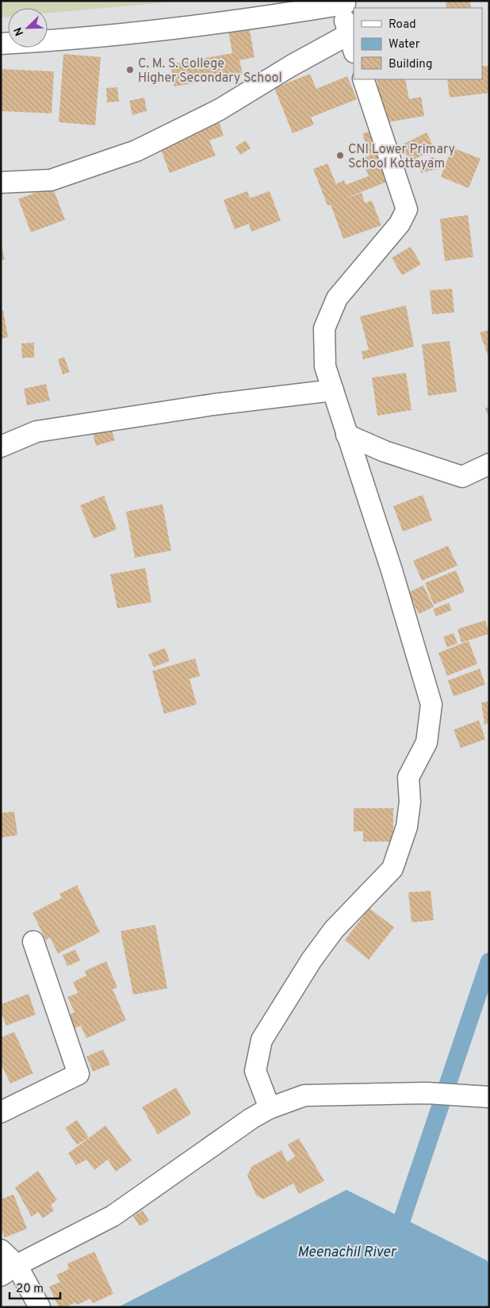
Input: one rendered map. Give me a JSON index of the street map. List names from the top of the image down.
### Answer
{
  "water": ["Meenachil River"],
  "places": ["C. M. S. College Higher Secondary School", "CNI Lower Primary School Kottayam"],
  "legend": ["Road", "Water", "Building"],
  "scale_bar": "20 m",
  "north": "bottom left"
}
